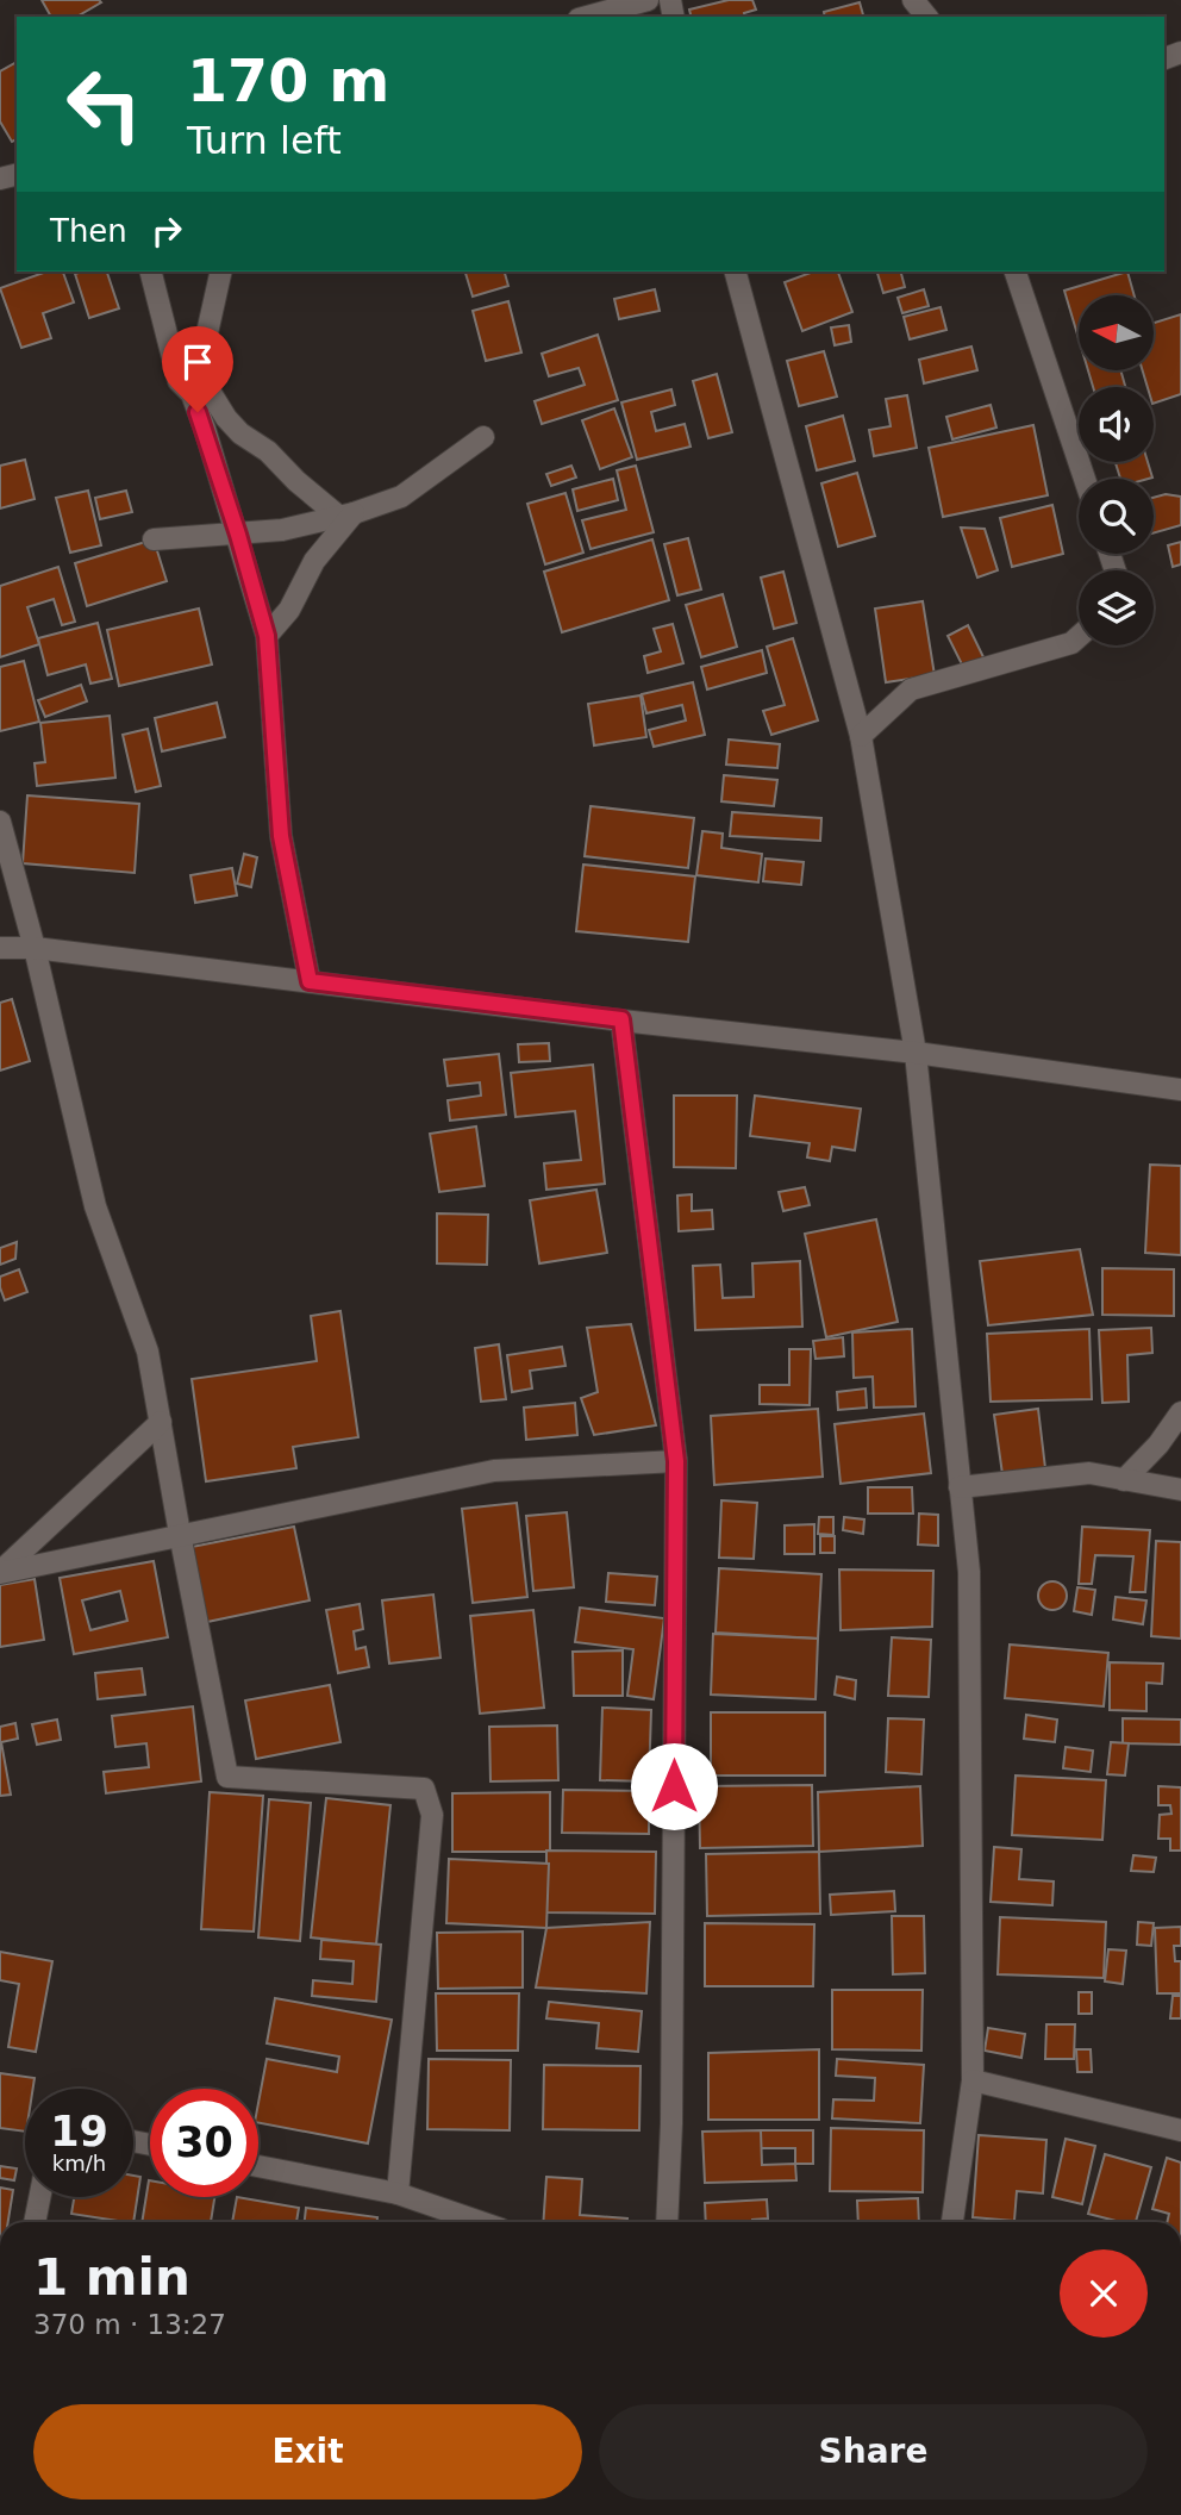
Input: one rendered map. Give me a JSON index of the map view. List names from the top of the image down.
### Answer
{
  "north": "left",
  "page": {
    "turn": ["170 m", "Turn left"],
    "then": "Then",
    "speed": "19 km/h",
    "limit": "30",
    "heading": ["1 min", "370 m · 13:27"],
    "buttons": ["Exit", "Share"]
  }
}
